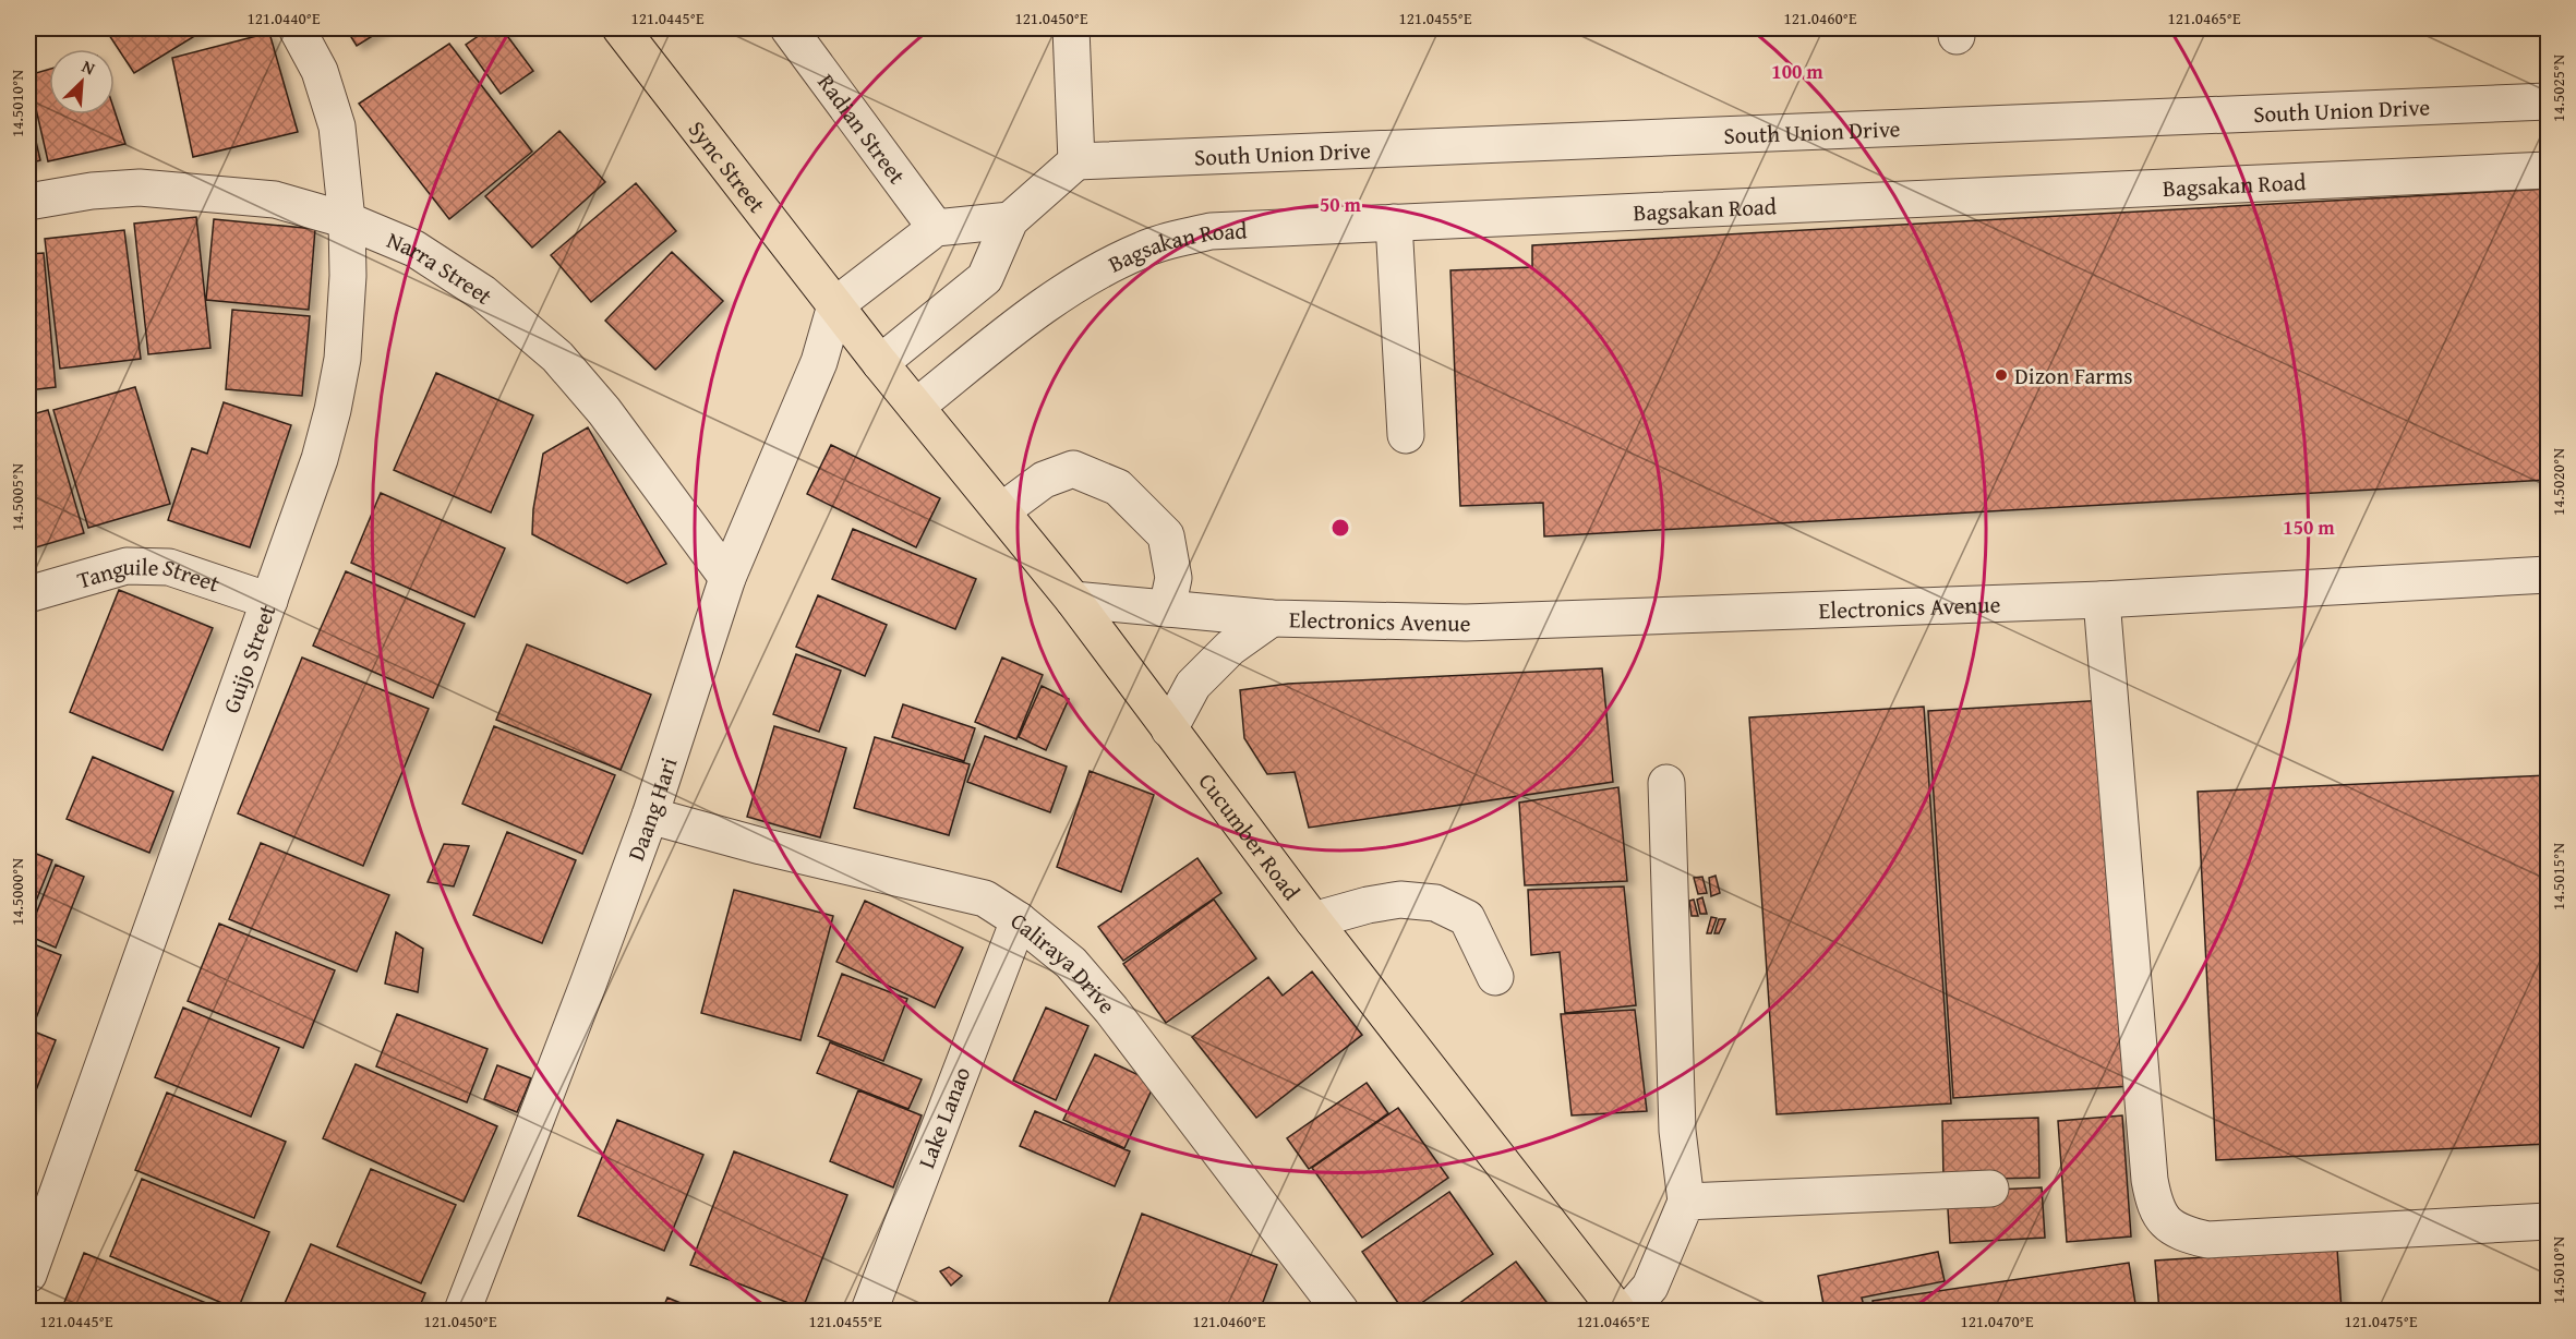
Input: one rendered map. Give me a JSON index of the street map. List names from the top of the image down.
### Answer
{
  "streets": {
    "main road": ["Sync Street", "Cucumber Road"],
    "street": [
      "South Union Drive",
      "Radian Street",
      "Bagsakan Road",
      "Narra Street",
      "Tanguile Street",
      "Electronics Avenue",
      "Guijo Street",
      "Daang Hari",
      "Caliraya Drive",
      "Lake Lanao"
    ]
  },
  "crossings": [
    ["Sync Street", "Daang Hari"],
    ["Sync Street", "Cucumber Road"],
    ["Bagsakan Road", "Cucumber Road"],
    ["Narra Street", "Guijo Street"],
    ["Narra Street", "Daang Hari"],
    ["Tanguile Street", "Guijo Street"],
    ["Electronics Avenue", "Cucumber Road"],
    ["Daang Hari", "Caliraya Drive"],
    ["Caliraya Drive", "Lake Lanao"]
  ],
  "places": ["Dizon Farms"],
  "north": "top right",
  "coordinates": [
    "121.0440°E",
    "121.0445°E",
    "121.0450°E",
    "121.0455°E",
    "121.0460°E",
    "121.0465°E",
    "14.5025°N",
    "14.5010°N",
    "14.5020°N",
    "14.5005°N",
    "14.5015°N",
    "14.5000°N",
    "121.0470°E",
    "121.0475°E"
  ],
  "rings": ["100 m", "50 m", "150 m"]
}
